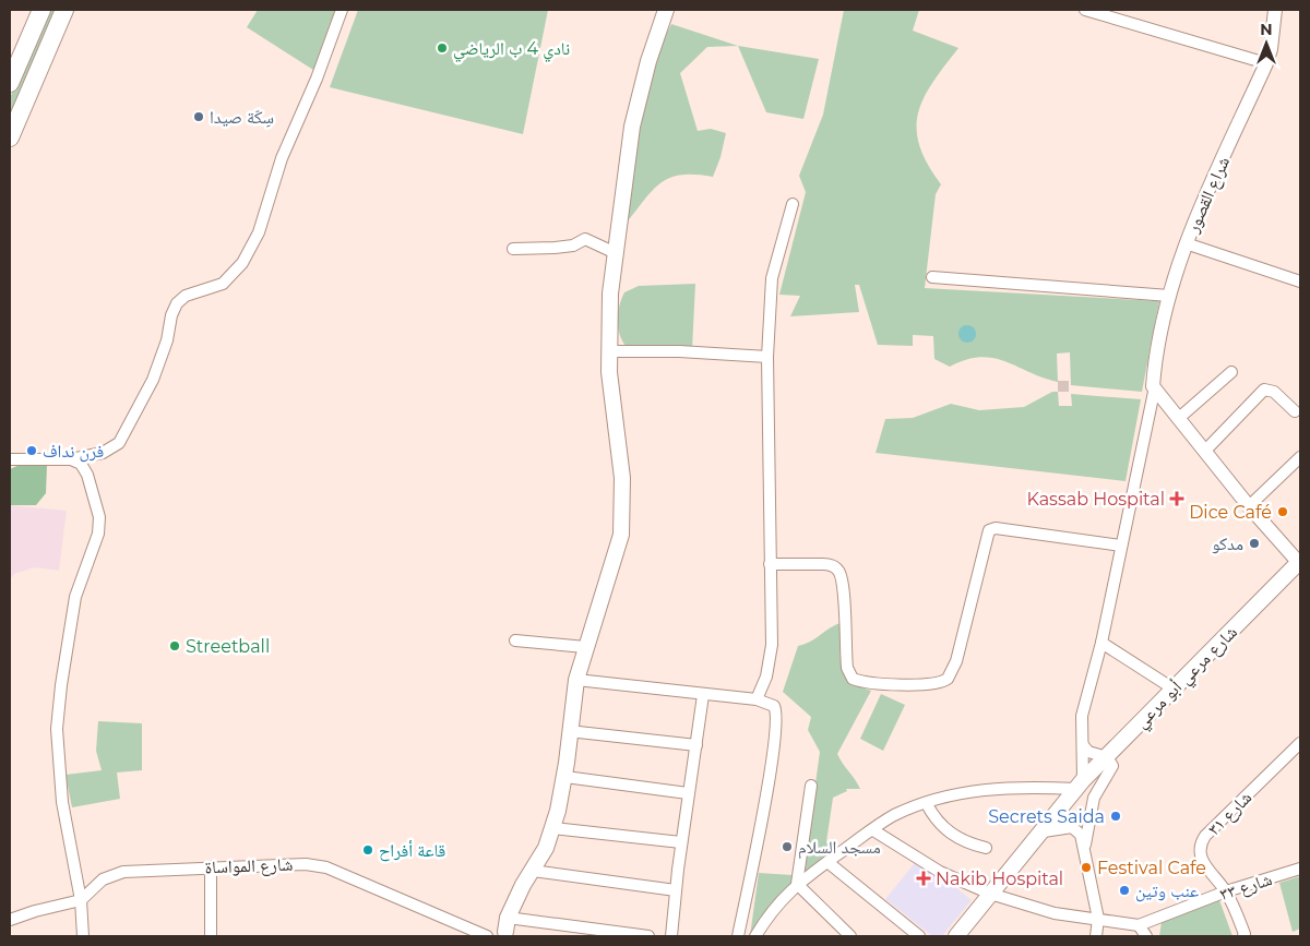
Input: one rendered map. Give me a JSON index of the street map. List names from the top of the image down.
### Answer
{
  "streets": {
    "main road": ["شارع مرعي أبو مرعي"],
    "street": [
      "شراع القصور",
      "شارع ٣١",
      "شارع المواساة",
      "شارع ٣٣"
    ]
  },
  "crossings": [
    ["شارع ٣١", "شارع ٣٣"]
  ],
  "places": {
    "other": [
      "نادي 4 ب الرياضي",
      "سِكّة صيدا",
      "فرن نداف",
      "Dice Café",
      "مدكو",
      "Streetball",
      "Secrets Saida",
      "مسجد السلام",
      "قاعة أفراح",
      "Festival Cafe",
      "عنب وتين"
    ],
    "health": ["Kassab Hospital", "Nakib Hospital"]
  },
  "north": "top"
}
